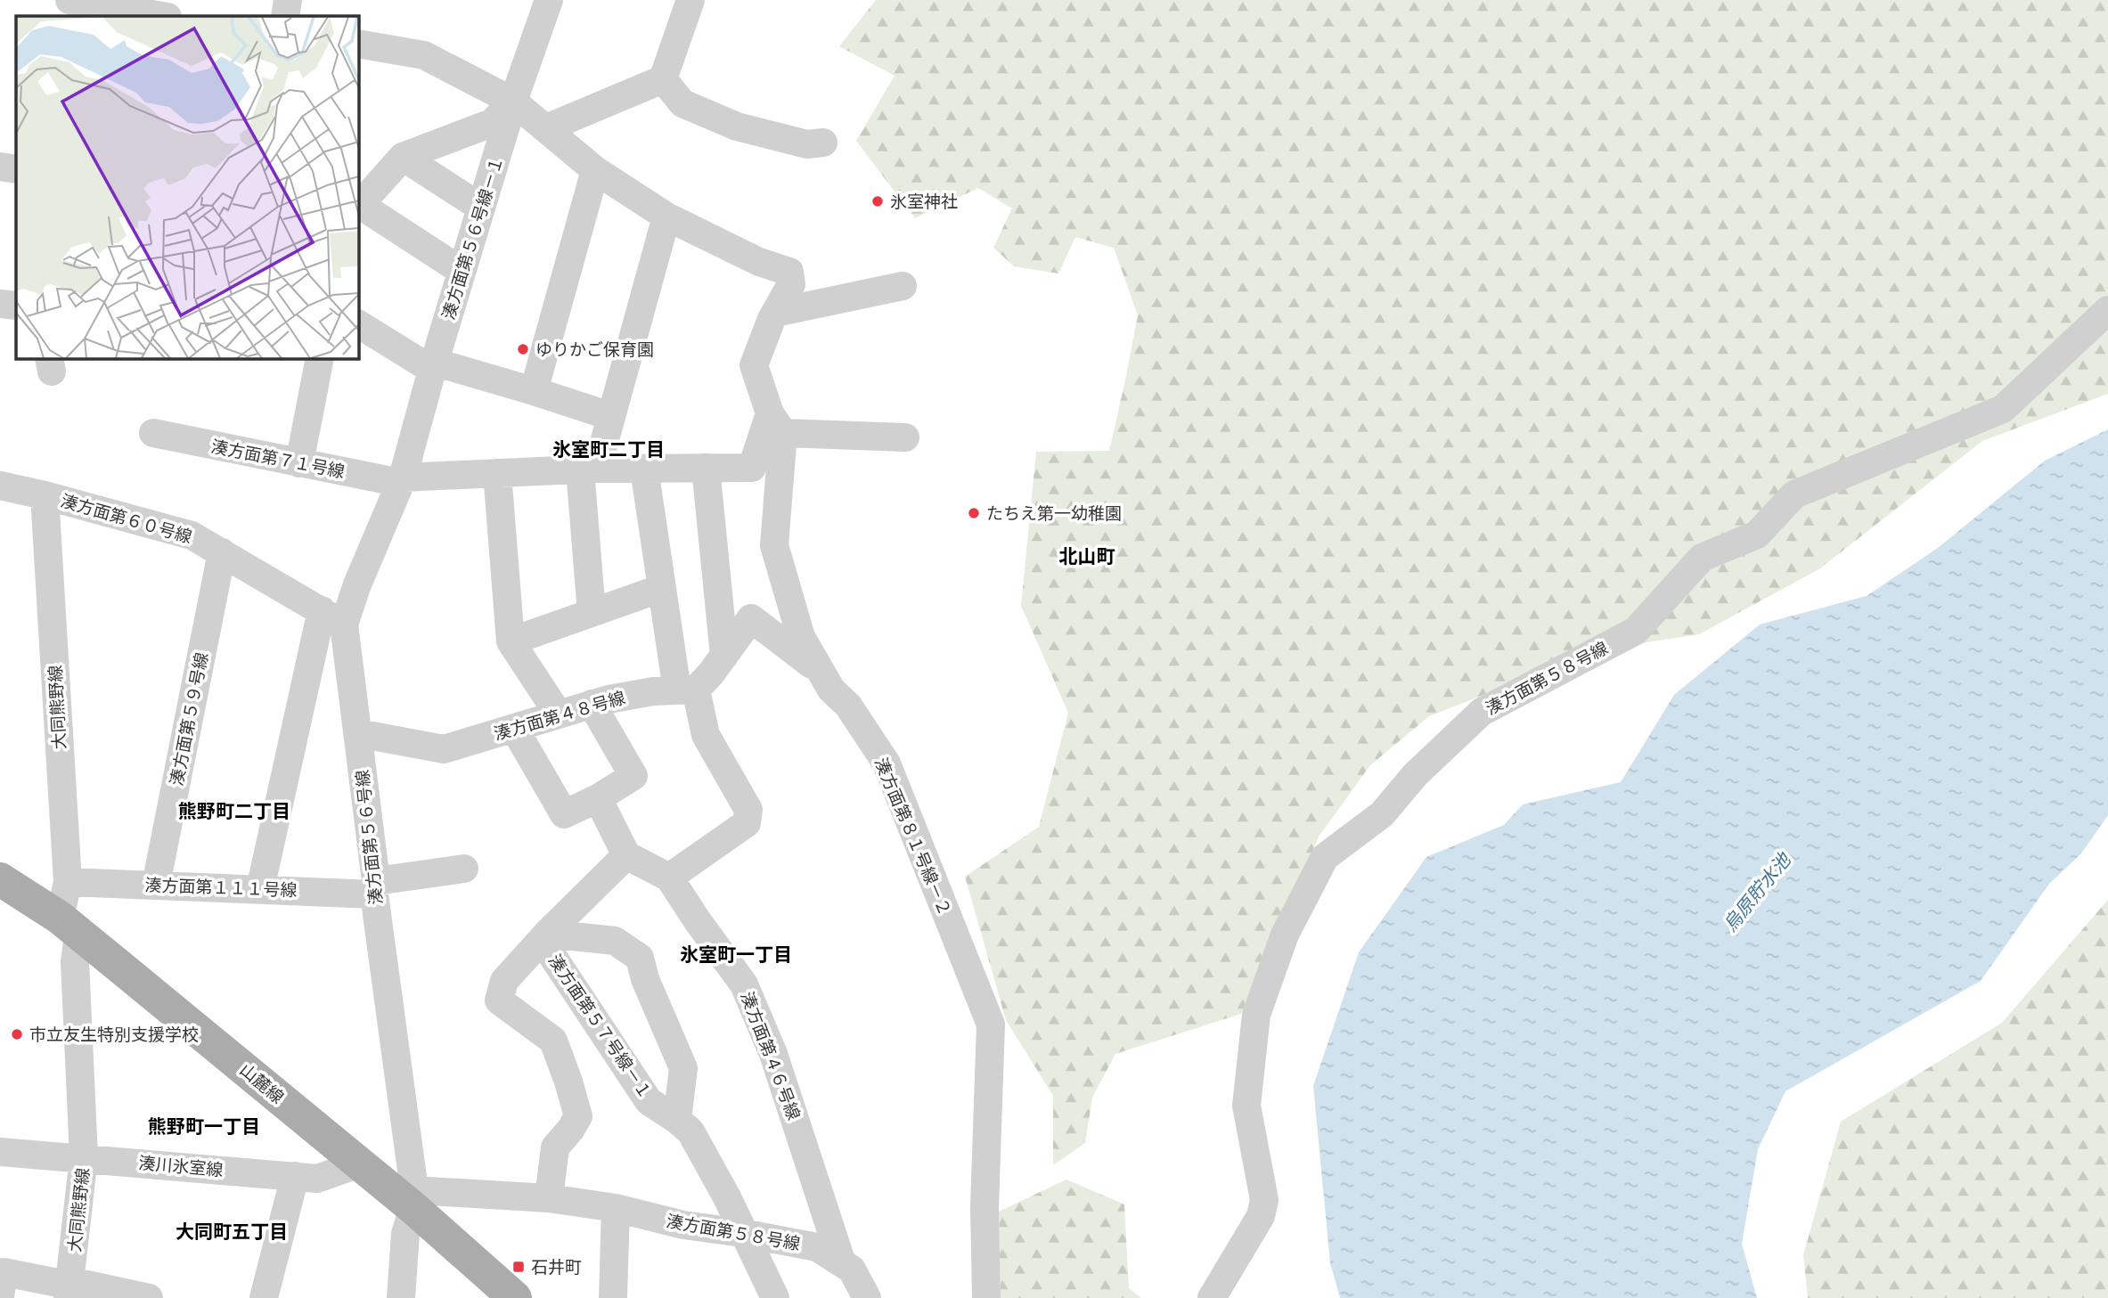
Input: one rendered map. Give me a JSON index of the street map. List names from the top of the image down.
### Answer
{
  "streets": {
    "main road": ["山麓線"],
    "street": [
      "湊方面第５６号線－１",
      "湊方面第７１号線",
      "湊方面第６０号線",
      "湊方面第５８号線",
      "大同熊野線",
      "湊方面第４８号線",
      "湊方面第５９号線",
      "湊方面第８１号線－２",
      "湊方面第５６号線",
      "湊方面第１１１号線",
      "湊方面第５７号線－１",
      "湊方面第４６号線",
      "湊川氷室線"
    ]
  },
  "crossings": [
    ["湊方面第５６号線－１", "湊方面第７１号線"],
    ["湊方面第５６号線－１", "湊方面第５６号線"],
    ["湊方面第７１号線", "湊方面第８１号線－２"],
    ["湊方面第７１号線", "湊方面第５６号線"],
    ["湊方面第６０号線", "大同熊野線"],
    ["湊方面第６０号線", "湊方面第５９号線"],
    ["湊方面第６０号線", "湊方面第５６号線"],
    ["湊方面第５８号線", "湊方面第５７号線－１"],
    ["湊方面第５８号線", "湊方面第４６号線"],
    ["大同熊野線", "湊方面第１１１号線"],
    ["大同熊野線", "山麓線"],
    ["大同熊野線", "湊川氷室線"],
    ["湊方面第４８号線", "湊方面第５６号線"],
    ["湊方面第５９号線", "湊方面第１１１号線"],
    ["湊方面第５６号線", "湊方面第１１１号線"],
    ["湊方面第５６号線", "山麓線"],
    ["山麓線", "湊川氷室線"]
  ],
  "districts": [
    "氷室町二丁目",
    "北山町",
    "熊野町二丁目",
    "氷室町一丁目",
    "熊野町一丁目",
    "大同町五丁目"
  ],
  "water": ["烏原貯水池"],
  "places": {
    "other": [
      "氷室神社",
      "ゆりかご保育園",
      "たちえ第一幼稚園",
      "市立友生特別支援学校"
    ],
    "transit": ["石井町"]
  }
}
